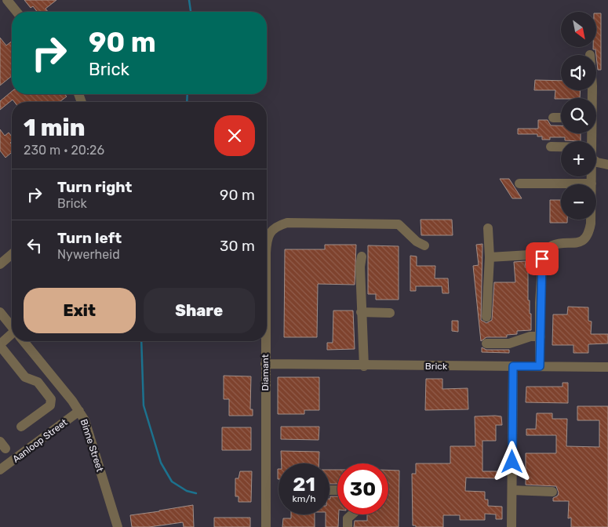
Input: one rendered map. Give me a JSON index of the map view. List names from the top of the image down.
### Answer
{
  "streets": {
    "street": [
      "Brick",
      "Diamant",
      "Aanloop Street",
      "Binne Street"
    ]
  },
  "crossings": [
    ["Brick", "Diamant"],
    ["Aanloop Street", "Binne Street"]
  ],
  "north": "bottom right",
  "page": {
    "map_buttons": ["+", "−"],
    "turn": ["90 m", "Brick"],
    "heading": ["1 min", "230 m · 20:26"],
    "list": [
      {
        "name": "Turn right",
        "note": "Brick",
        "value": "90 m"
      },
      {
        "name": "Turn left",
        "note": "Nywerheid",
        "value": "30 m"
      }
    ],
    "buttons": ["Exit", "Share"],
    "speed": "21 km/h",
    "limit": "30"
  }
}
